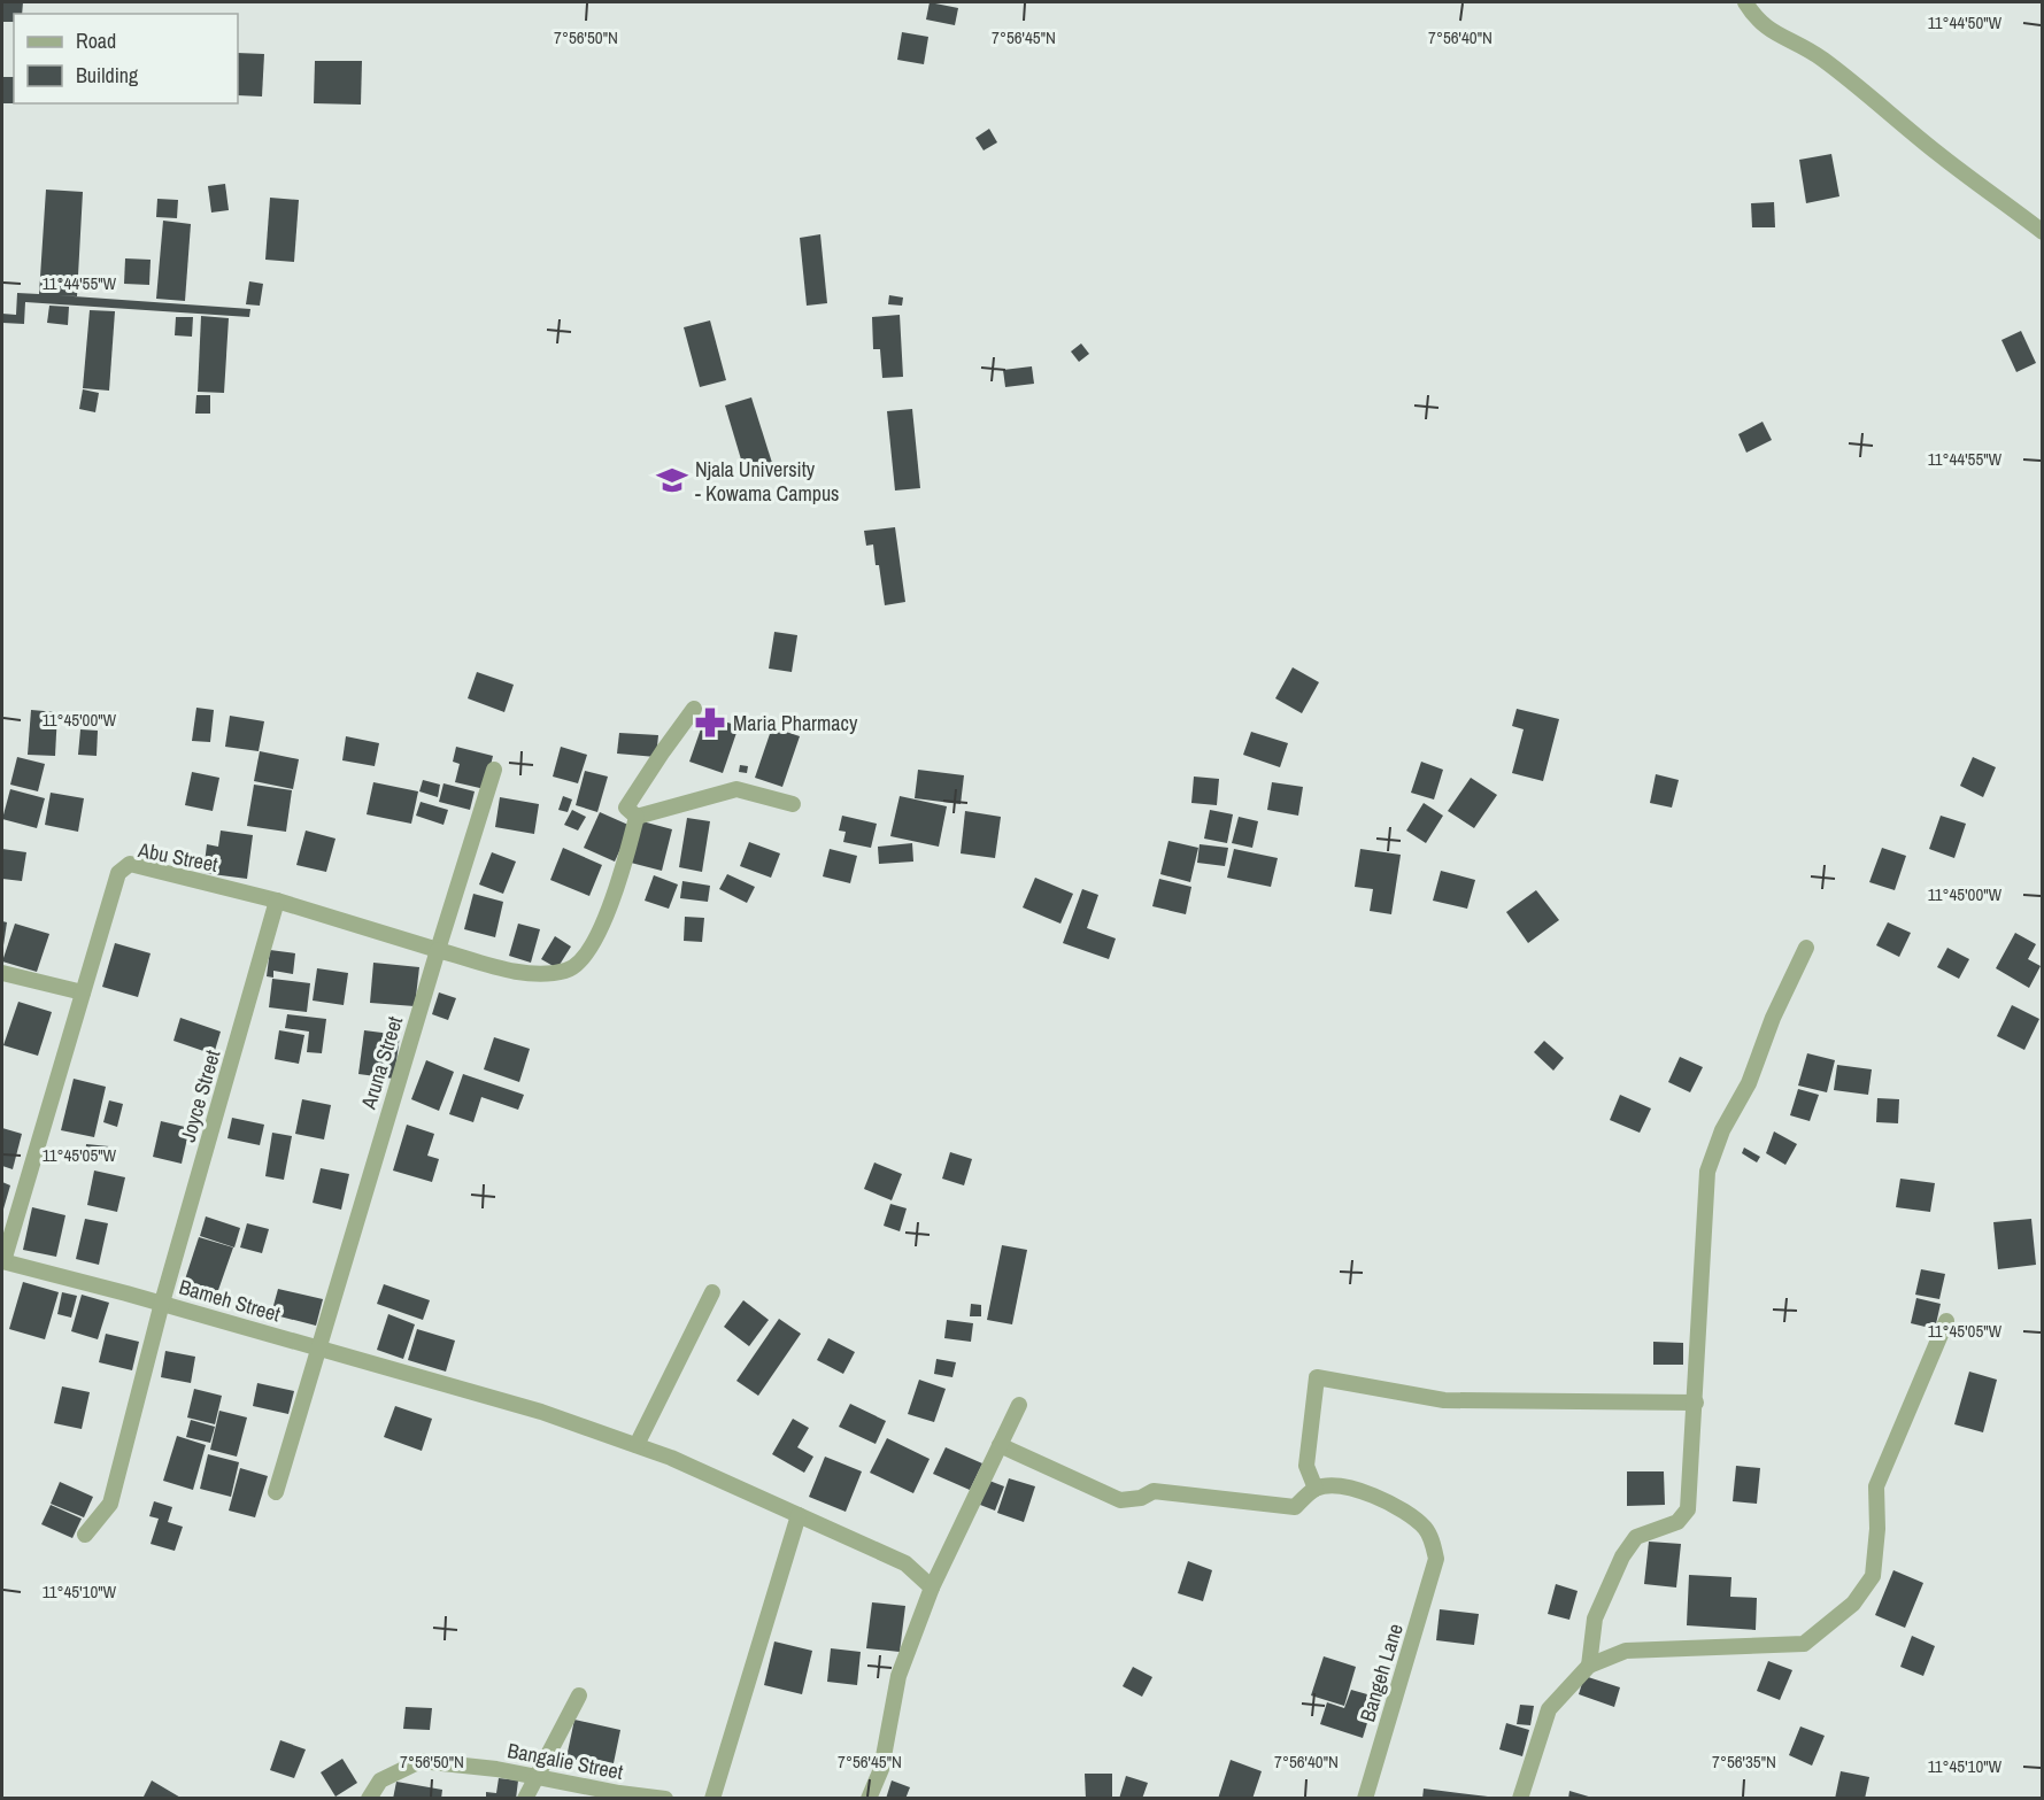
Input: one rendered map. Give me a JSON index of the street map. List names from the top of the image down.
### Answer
{
  "streets": {
    "street": [
      "Abu Street",
      "Aruna Street",
      "Joyce Street",
      "Bameh Street",
      "Bangeh Lane",
      "Bangalie Street"
    ]
  },
  "crossings": [
    ["Abu Street", "Aruna Street"],
    ["Abu Street", "Joyce Street"],
    ["Abu Street", "Bameh Street"],
    ["Aruna Street", "Bameh Street"],
    ["Joyce Street", "Bameh Street"]
  ],
  "places": {
    "school or university": ["Njala University - Kowama Campus"],
    "pharmacy": ["Maria Pharmacy"]
  },
  "legend": ["Road", "Building"],
  "coordinates": [
    "11°44'50\"W",
    "7°56'50\"N",
    "7°56'45\"N",
    "7°56'40\"N",
    "11°44'55\"W",
    "11°45'00\"W",
    "11°45'05\"W",
    "11°45'10\"W",
    "7°56'35\"N"
  ]
}
